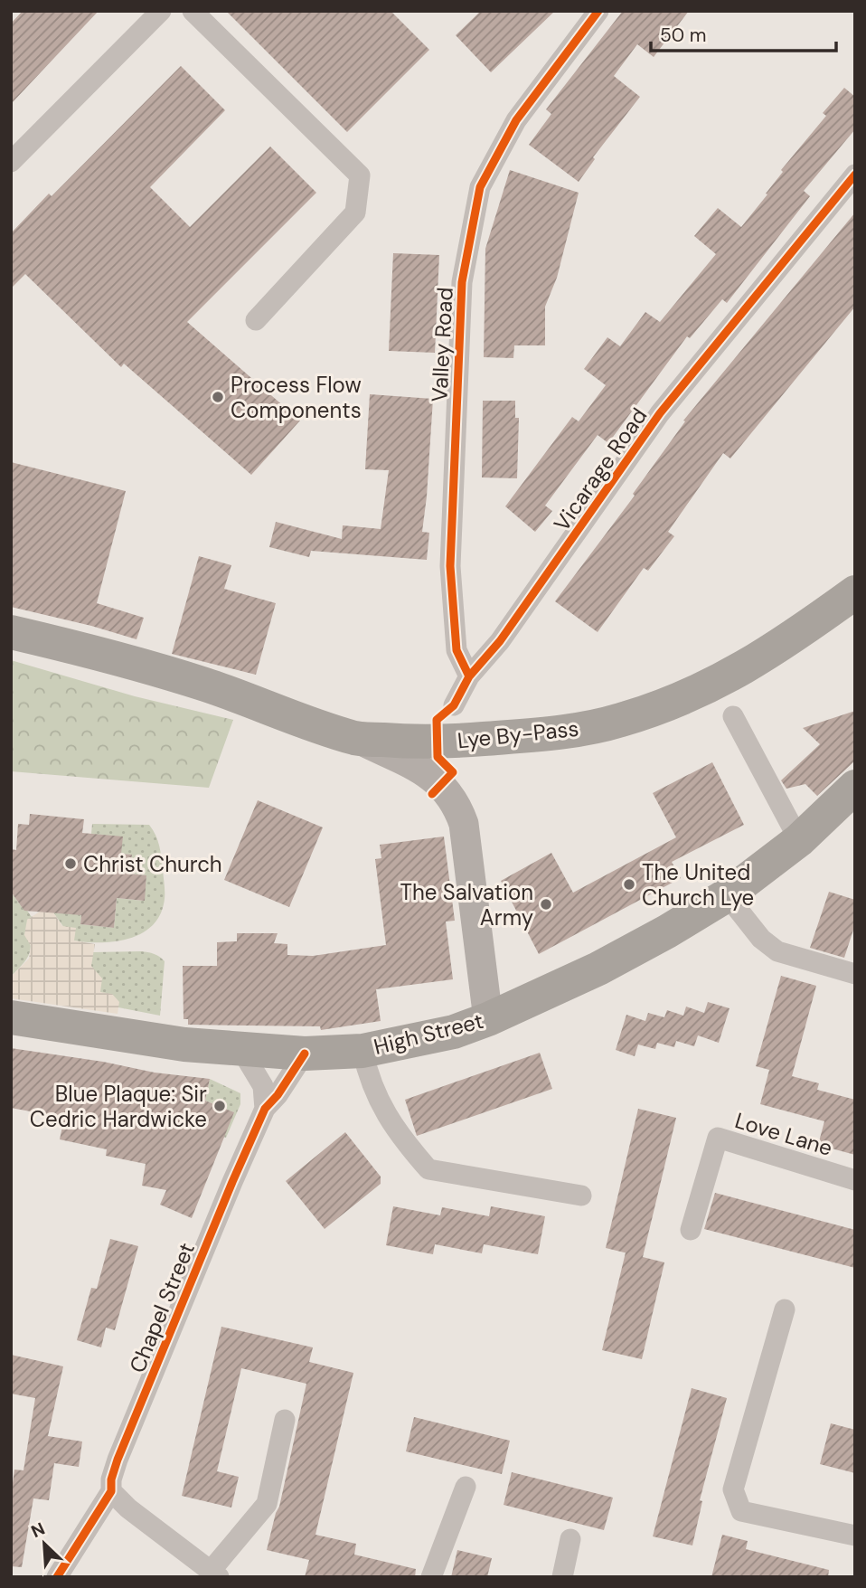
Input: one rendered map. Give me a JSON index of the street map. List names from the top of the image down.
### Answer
{
  "streets": {
    "highway": ["Lye By-Pass", "High Street"],
    "street": [
      "Valley Road",
      "Vicarage Road",
      "Love Lane",
      "Chapel Street"
    ]
  },
  "crossings": [
    ["Valley Road", "Vicarage Road"],
    ["High Street", "Chapel Street"]
  ],
  "places": [
    "Process Flow Components",
    "Christ Church",
    "The United Church Lye",
    "The Salvation Army",
    "Blue Plaque: Sir Cedric Hardwicke"
  ],
  "scale_bar": "50 m",
  "north": "top left"
}
